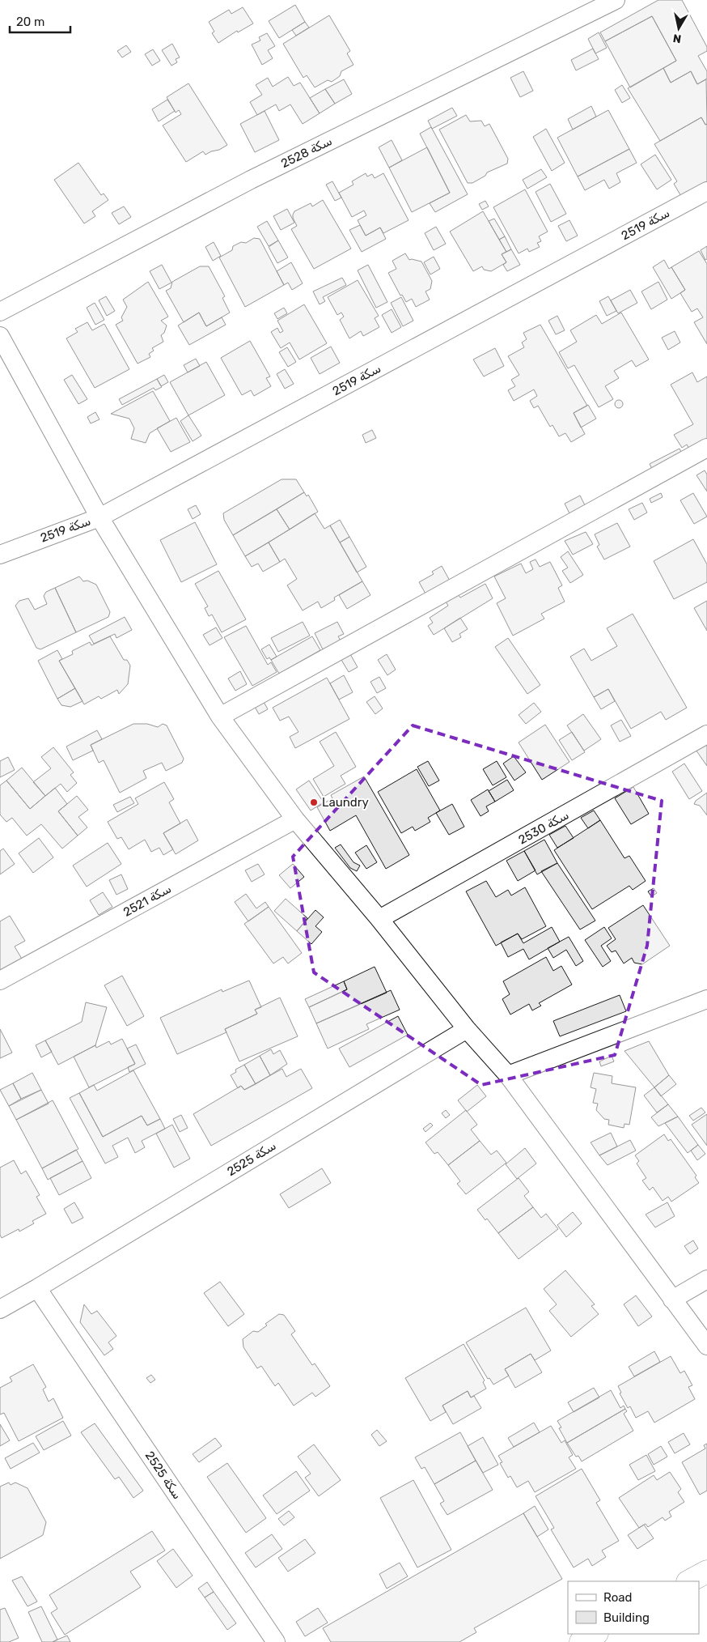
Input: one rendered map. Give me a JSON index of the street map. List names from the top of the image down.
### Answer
{
  "streets": {
    "street": [
      "سكة 2528",
      "سكة 2519",
      "سكة 2530",
      "سكة 2521",
      "سكة 2525"
    ]
  },
  "places": ["Laundry"],
  "legend": ["Road", "Building"],
  "scale_bar": "20 m",
  "north": "bottom"
}
